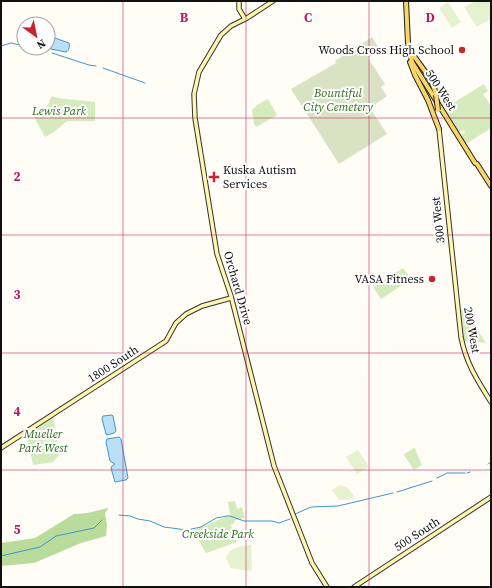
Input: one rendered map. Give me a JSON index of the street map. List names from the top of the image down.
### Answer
{
  "streets": {
    "main road": [
      "500 West",
      "300 West",
      "Orchard Drive",
      "200 West",
      "1800 South",
      "500 South"
    ]
  },
  "crossings": [
    ["300 West", "200 West"],
    ["Orchard Drive", "1800 South"]
  ],
  "parks": [
    "Bountiful City Cemetery",
    "Lewis Park",
    "Mueller Park West",
    "Creekside Park"
  ],
  "places": {
    "other": ["Woods Cross High School", "VASA Fitness"],
    "health": ["Kuska Autism Services"]
  },
  "north": "bottom right",
  "grid": {
    "columns": ["B", "C", "D"],
    "rows": [
      "2",
      "3",
      "4",
      "5"
    ]
  }
}
